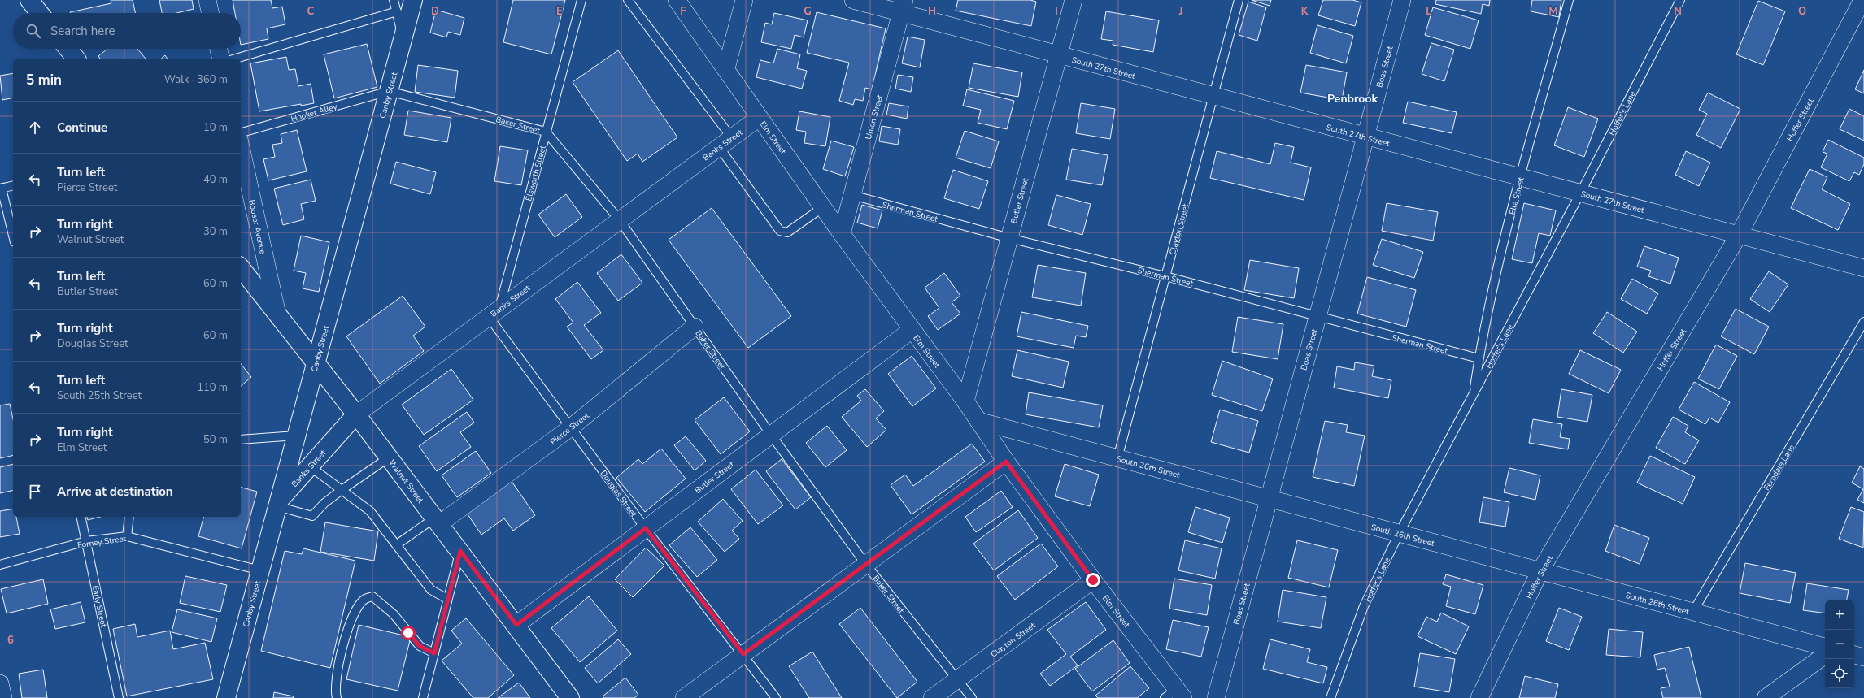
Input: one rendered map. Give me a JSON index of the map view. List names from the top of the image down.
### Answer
{
  "streets": {
    "main road": ["Canby Street", "Banks Street", "Walnut Street"],
    "street": [
      "Boas Street",
      "South 27th Street",
      "Union Street",
      "Hoffer Street",
      "Elm Street",
      "Butler Street",
      "Booser Avenue",
      "Clayton Street",
      "Pierce Street",
      "South 26th Street"
    ],
    "lane": [
      "Hooker Alley",
      "Hoffer's Lane",
      "Baker Street",
      "Elsworth Street",
      "Ella Street",
      "Sherman Street",
      "Ferndale Lane",
      "Douglas Street",
      "Forney Street",
      "Early Street"
    ]
  },
  "crossings": [
    ["Boas Street", "South 27th Street"],
    ["Boas Street", "Sherman Street"],
    ["Boas Street", "South 26th Street"],
    ["South 27th Street", "Hoffer's Lane"],
    ["South 27th Street", "Union Street"],
    ["South 27th Street", "Hoffer Street"],
    ["South 27th Street", "Ella Street"],
    ["South 27th Street", "Butler Street"],
    ["South 27th Street", "Clayton Street"],
    ["Canby Street", "Hooker Alley"],
    ["Canby Street", "Baker Street"],
    ["Canby Street", "Banks Street"],
    ["Canby Street", "Walnut Street"],
    ["Canby Street", "Forney Street"],
    ["Hooker Alley", "Baker Street"],
    ["Hoffer's Lane", "Ella Street"],
    ["Hoffer's Lane", "South 26th Street"],
    ["Union Street", "Elm Street"],
    ["Union Street", "Sherman Street"],
    ["Hoffer Street", "South 26th Street"],
    ["Baker Street", "Banks Street"],
    ["Baker Street", "Elsworth Street"],
    ["Baker Street", "Butler Street"],
    ["Baker Street", "Clayton Street"],
    ["Baker Street", "Pierce Street"],
    ["Elm Street", "Banks Street"],
    ["Elm Street", "Butler Street"],
    ["Elm Street", "Clayton Street"],
    ["Elm Street", "South 26th Street"],
    ["Banks Street", "Elsworth Street"],
    ["Banks Street", "Walnut Street"],
    ["Banks Street", "Douglas Street"],
    ["Elsworth Street", "Douglas Street"],
    ["Ella Street", "Sherman Street"],
    ["Butler Street", "Sherman Street"],
    ["Butler Street", "Walnut Street"],
    ["Butler Street", "Douglas Street"],
    ["Sherman Street", "Clayton Street"],
    ["Booser Avenue", "Walnut Street"],
    ["Clayton Street", "South 26th Street"],
    ["Pierce Street", "Walnut Street"],
    ["Pierce Street", "Douglas Street"],
    ["South 26th Street", "Ferndale Lane"],
    ["Forney Street", "Early Street"]
  ],
  "districts": ["Penbrook"],
  "page": {
    "search": "Search here",
    "heading": ["5 min", "Walk · 360 m"],
    "list": [
      ["Continue", "10 m"],
      ["Turn left", "Pierce Street", "40 m"],
      ["Turn right", "Walnut Street", "30 m"],
      ["Turn left", "Butler Street", "60 m"],
      ["Turn right", "Douglas Street", "60 m"],
      ["Turn left", "South 25th Street", "110 m"],
      ["Turn right", "Elm Street", "50 m"],
      "Arrive at destination"
    ],
    "map_buttons": ["+", "−"]
  },
  "grid": {
    "columns": [
      "C",
      "D",
      "E",
      "F",
      "G",
      "H",
      "I",
      "J",
      "K",
      "L",
      "M",
      "N",
      "O"
    ],
    "rows": ["6"]
  }
}
